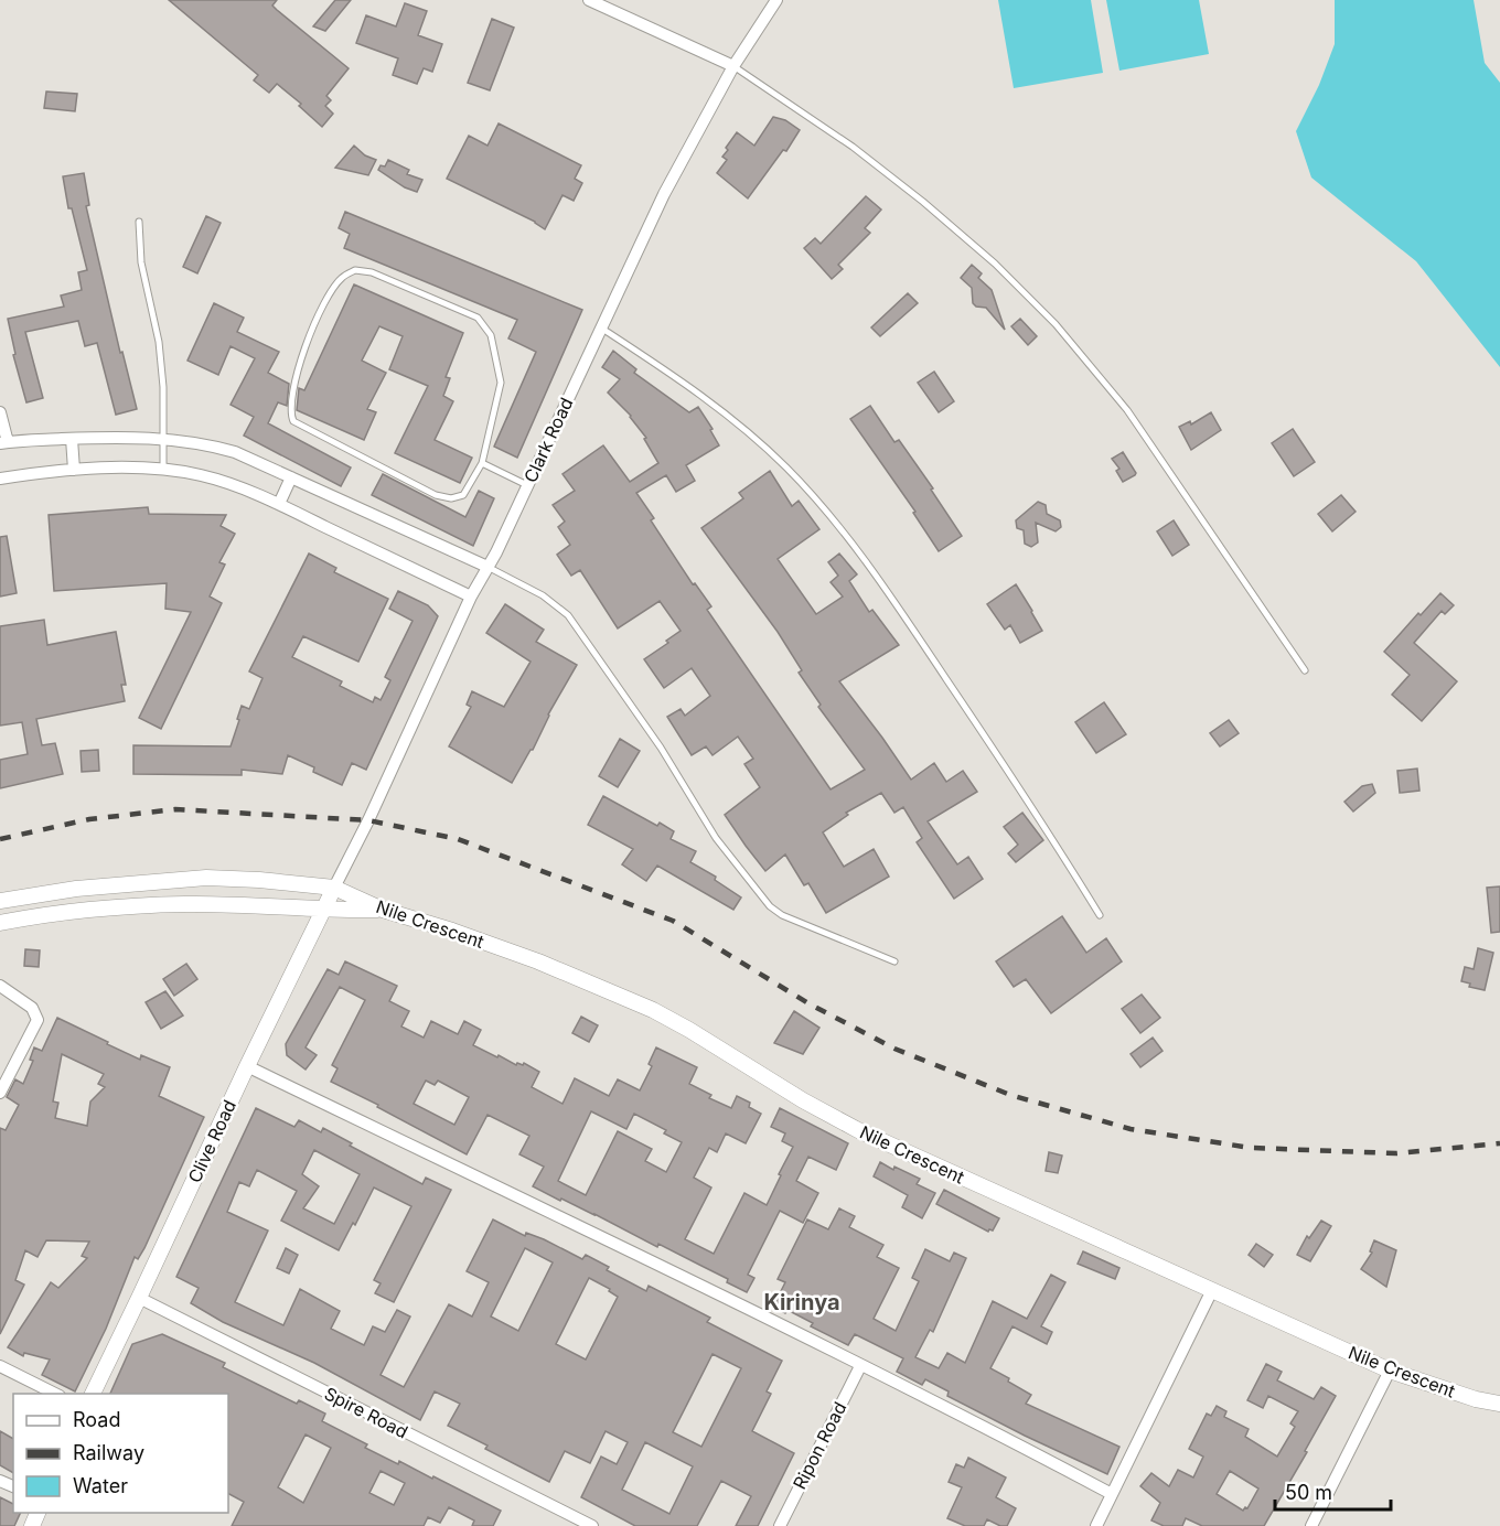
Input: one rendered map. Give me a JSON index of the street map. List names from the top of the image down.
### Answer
{
  "streets": {
    "street": [
      "Clark Road",
      "Nile Crescent",
      "Clive Road",
      "Spire Road",
      "Ripon Road"
    ]
  },
  "crossings": [
    ["Clark Road", "Nile Crescent"],
    ["Clark Road", "Clive Road"],
    ["Nile Crescent", "Clive Road"],
    ["Clive Road", "Spire Road"]
  ],
  "districts": ["Kirinya"],
  "legend": ["Road", "Railway", "Water"],
  "scale_bar": "50 m"
}
